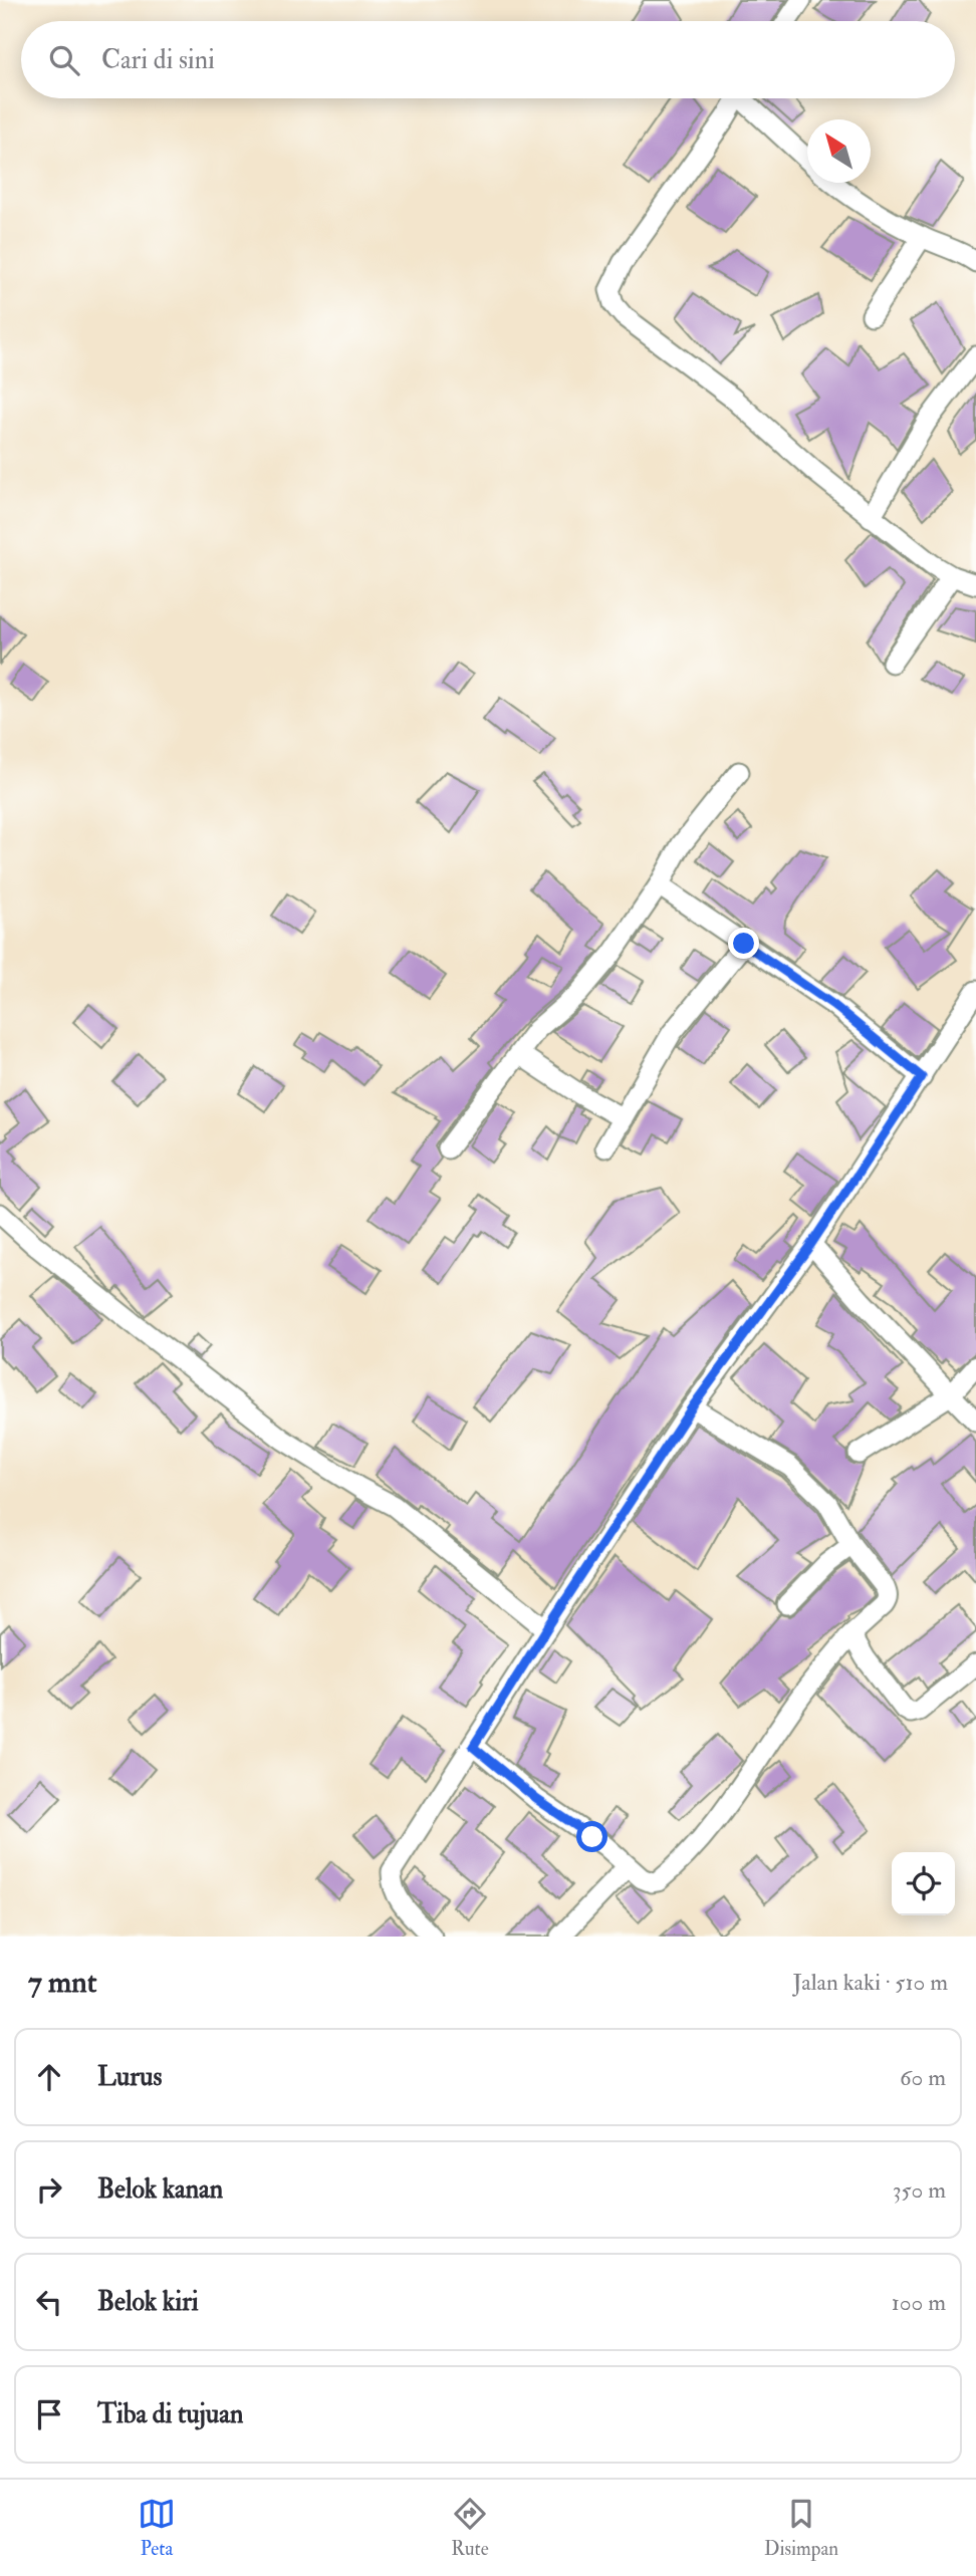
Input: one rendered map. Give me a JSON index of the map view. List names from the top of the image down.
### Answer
{
  "north": "top left",
  "page": {
    "search": "Cari di sini",
    "heading": ["7 mnt", "Jalan kaki · 510 m"],
    "list": [
      ["Lurus", "60 m"],
      ["Belok kanan", "350 m"],
      ["Belok kiri", "100 m"],
      "Tiba di tujuan"
    ],
    "nav": ["Peta", "Rute", "Disimpan"]
  }
}
